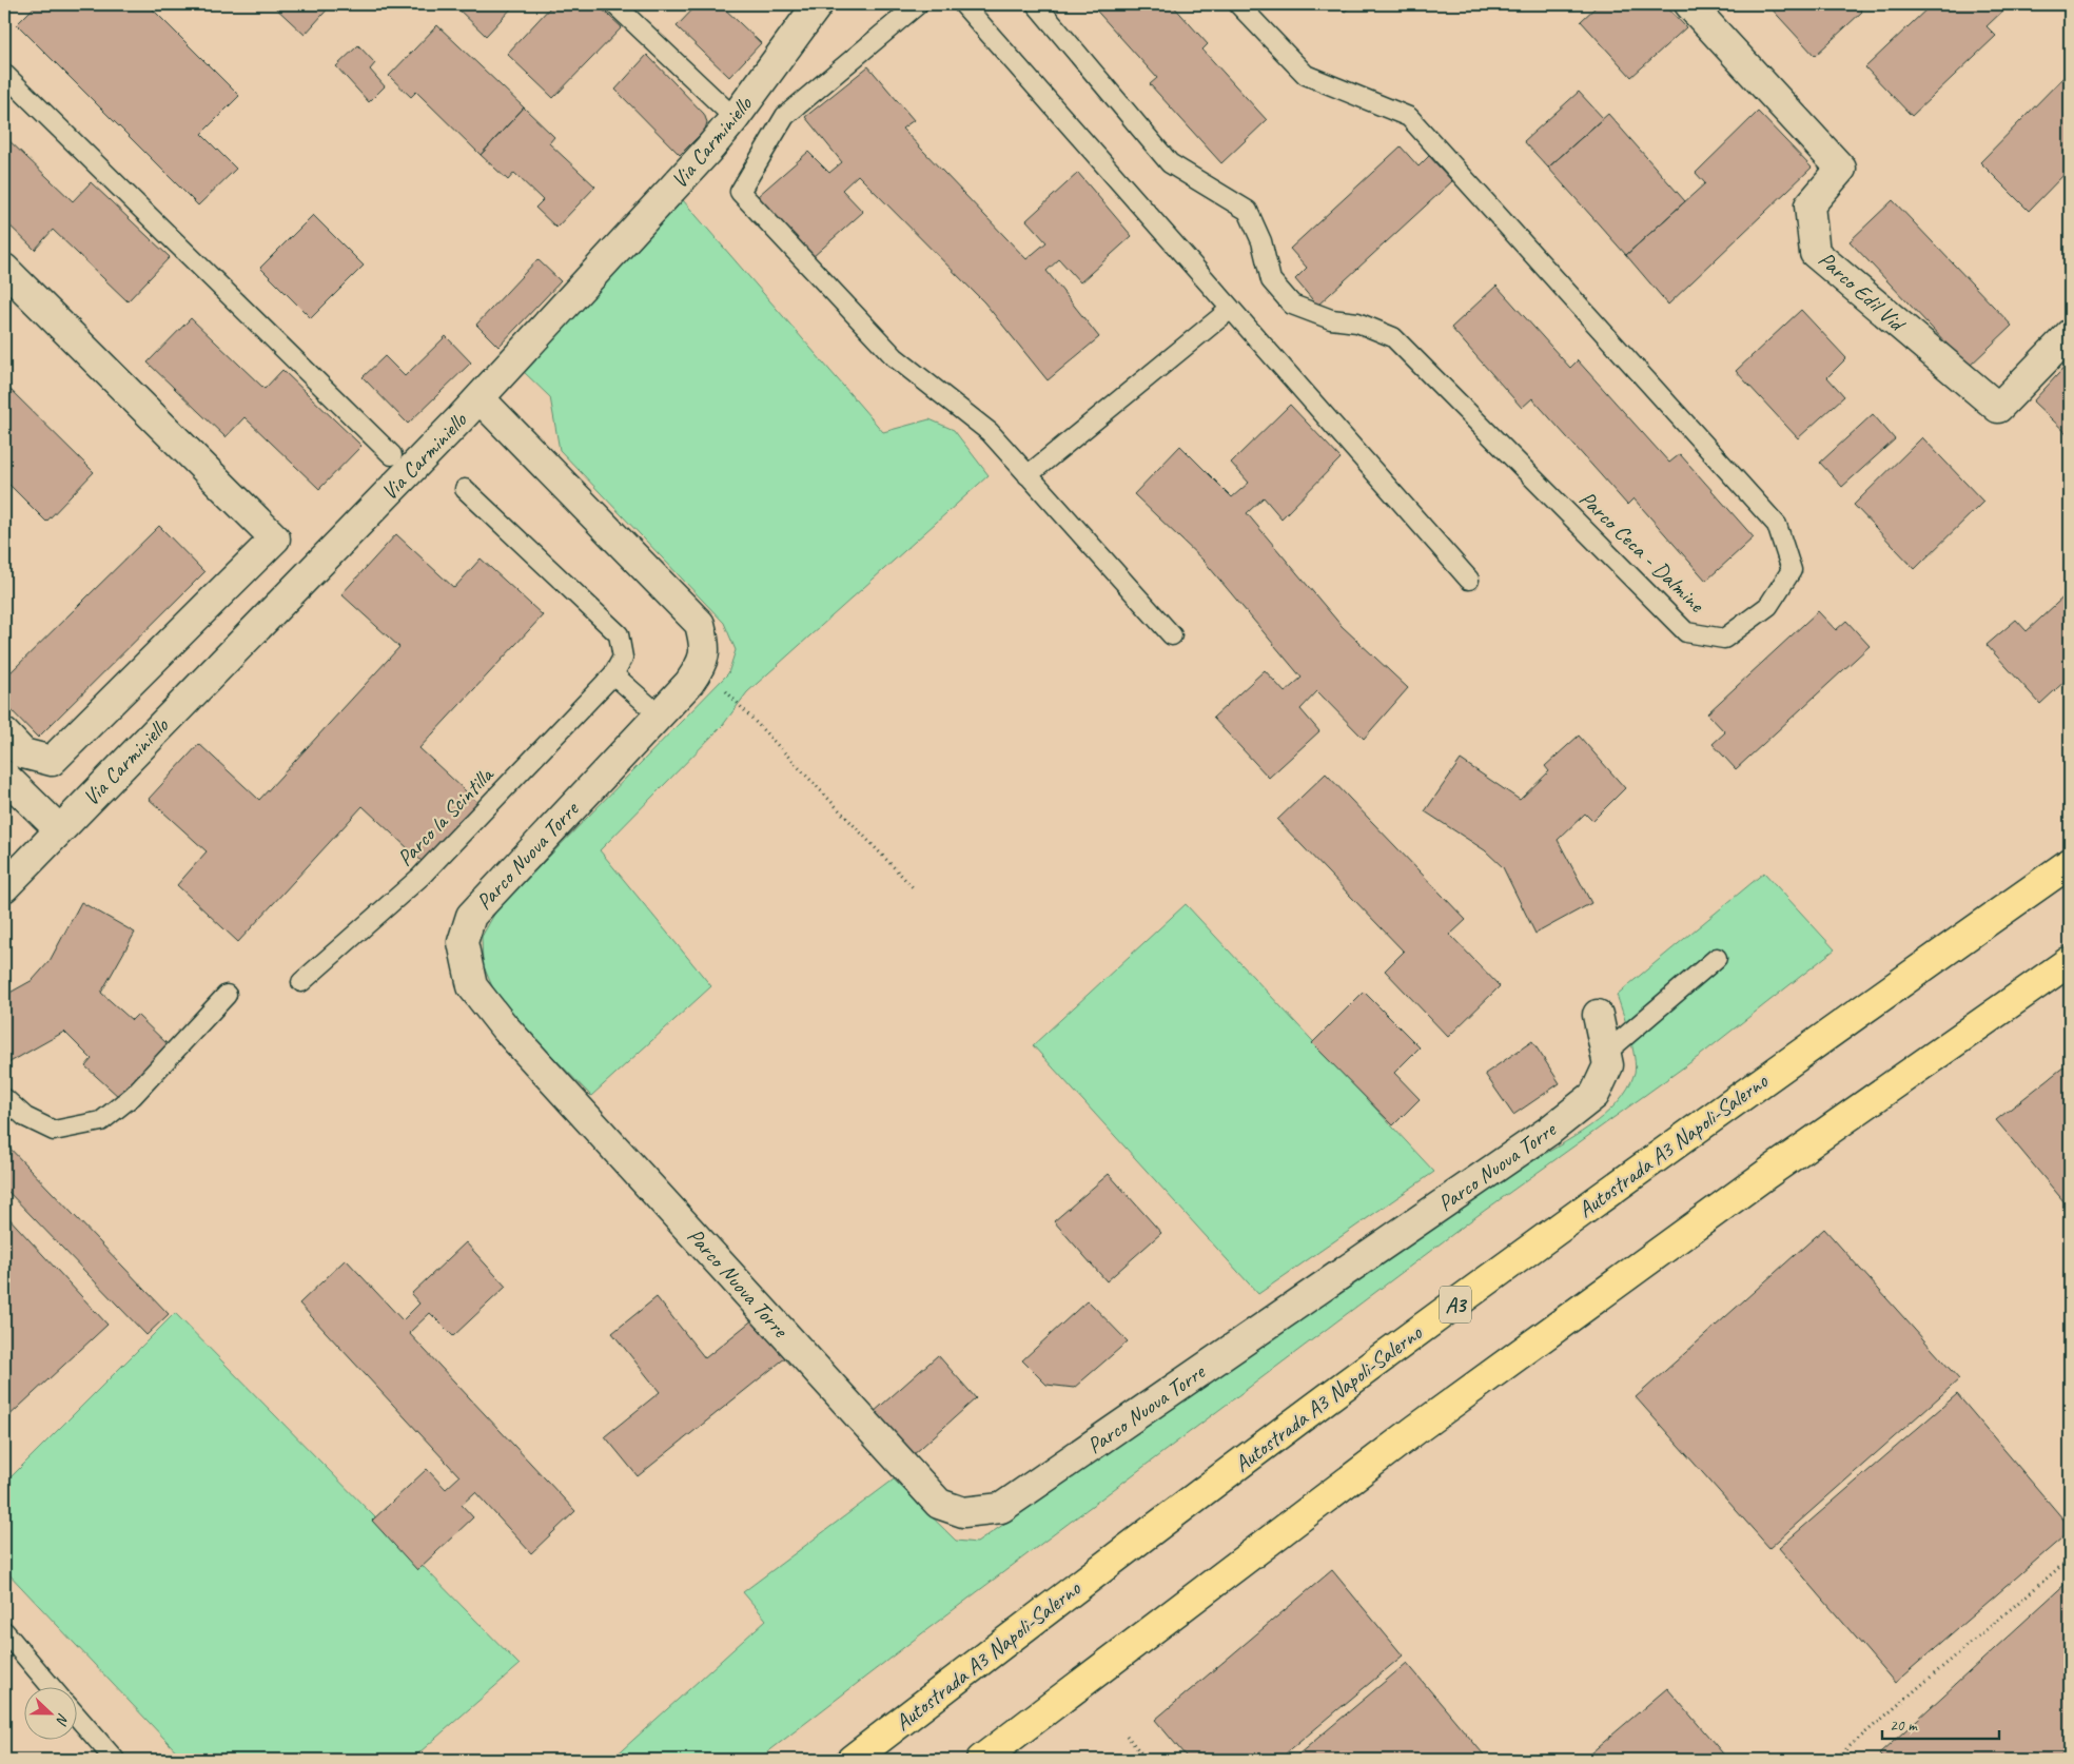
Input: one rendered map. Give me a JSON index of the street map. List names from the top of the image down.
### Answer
{
  "streets": {
    "highway": ["Autostrada A3 Napoli-Salerno", "A3"],
    "street": ["Via Carminiello", "Parco Edil Vid", "Parco Nuova Torre"],
    "lane": ["Parco Ceca - Dalmine", "Parco la Scintilla"]
  },
  "crossings": [
    ["Via Carminiello", "Parco Nuova Torre"]
  ],
  "scale_bar": "20 m",
  "north": "right"
}
